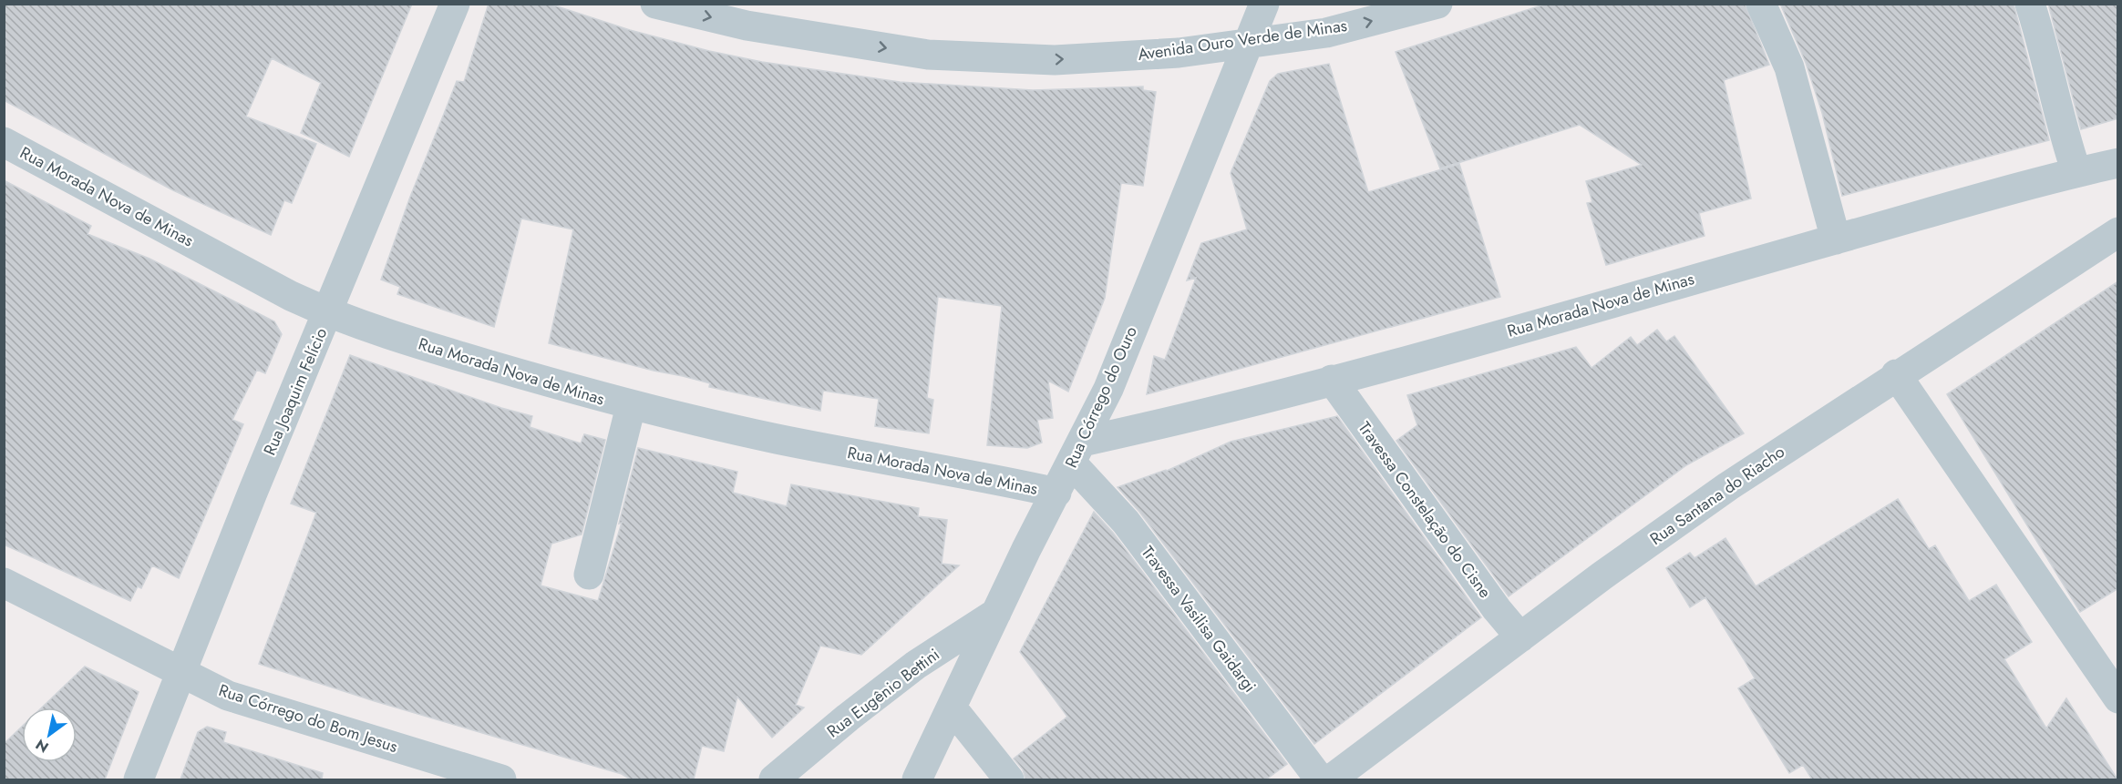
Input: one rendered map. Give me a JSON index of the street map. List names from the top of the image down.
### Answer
{
  "streets": {
    "street": [
      "Avenida Ouro Verde de Minas",
      "Rua Morada Nova de Minas",
      "Rua Joaquim Felício",
      "Rua Córrego do Ouro",
      "Rua Santana do Riacho",
      "Travessa Constelação do Cisne",
      "Travessa Vasilisa Gaidargi",
      "Rua Eugênio Bettini",
      "Rua Córrego do Bom Jesus"
    ]
  },
  "crossings": [
    ["Avenida Ouro Verde de Minas", "Rua Córrego do Ouro"],
    ["Rua Morada Nova de Minas", "Rua Joaquim Felício"],
    ["Rua Morada Nova de Minas", "Rua Córrego do Ouro"],
    ["Rua Morada Nova de Minas", "Travessa Constelação do Cisne"],
    ["Rua Morada Nova de Minas", "Travessa Vasilisa Gaidargi"],
    ["Rua Joaquim Felício", "Rua Córrego do Bom Jesus"],
    ["Rua Córrego do Ouro", "Travessa Vasilisa Gaidargi"],
    ["Rua Córrego do Ouro", "Rua Eugênio Bettini"],
    ["Rua Santana do Riacho", "Travessa Constelação do Cisne"]
  ],
  "one_way": ["Avenida Ouro Verde de Minas"],
  "north": "bottom left"
}
